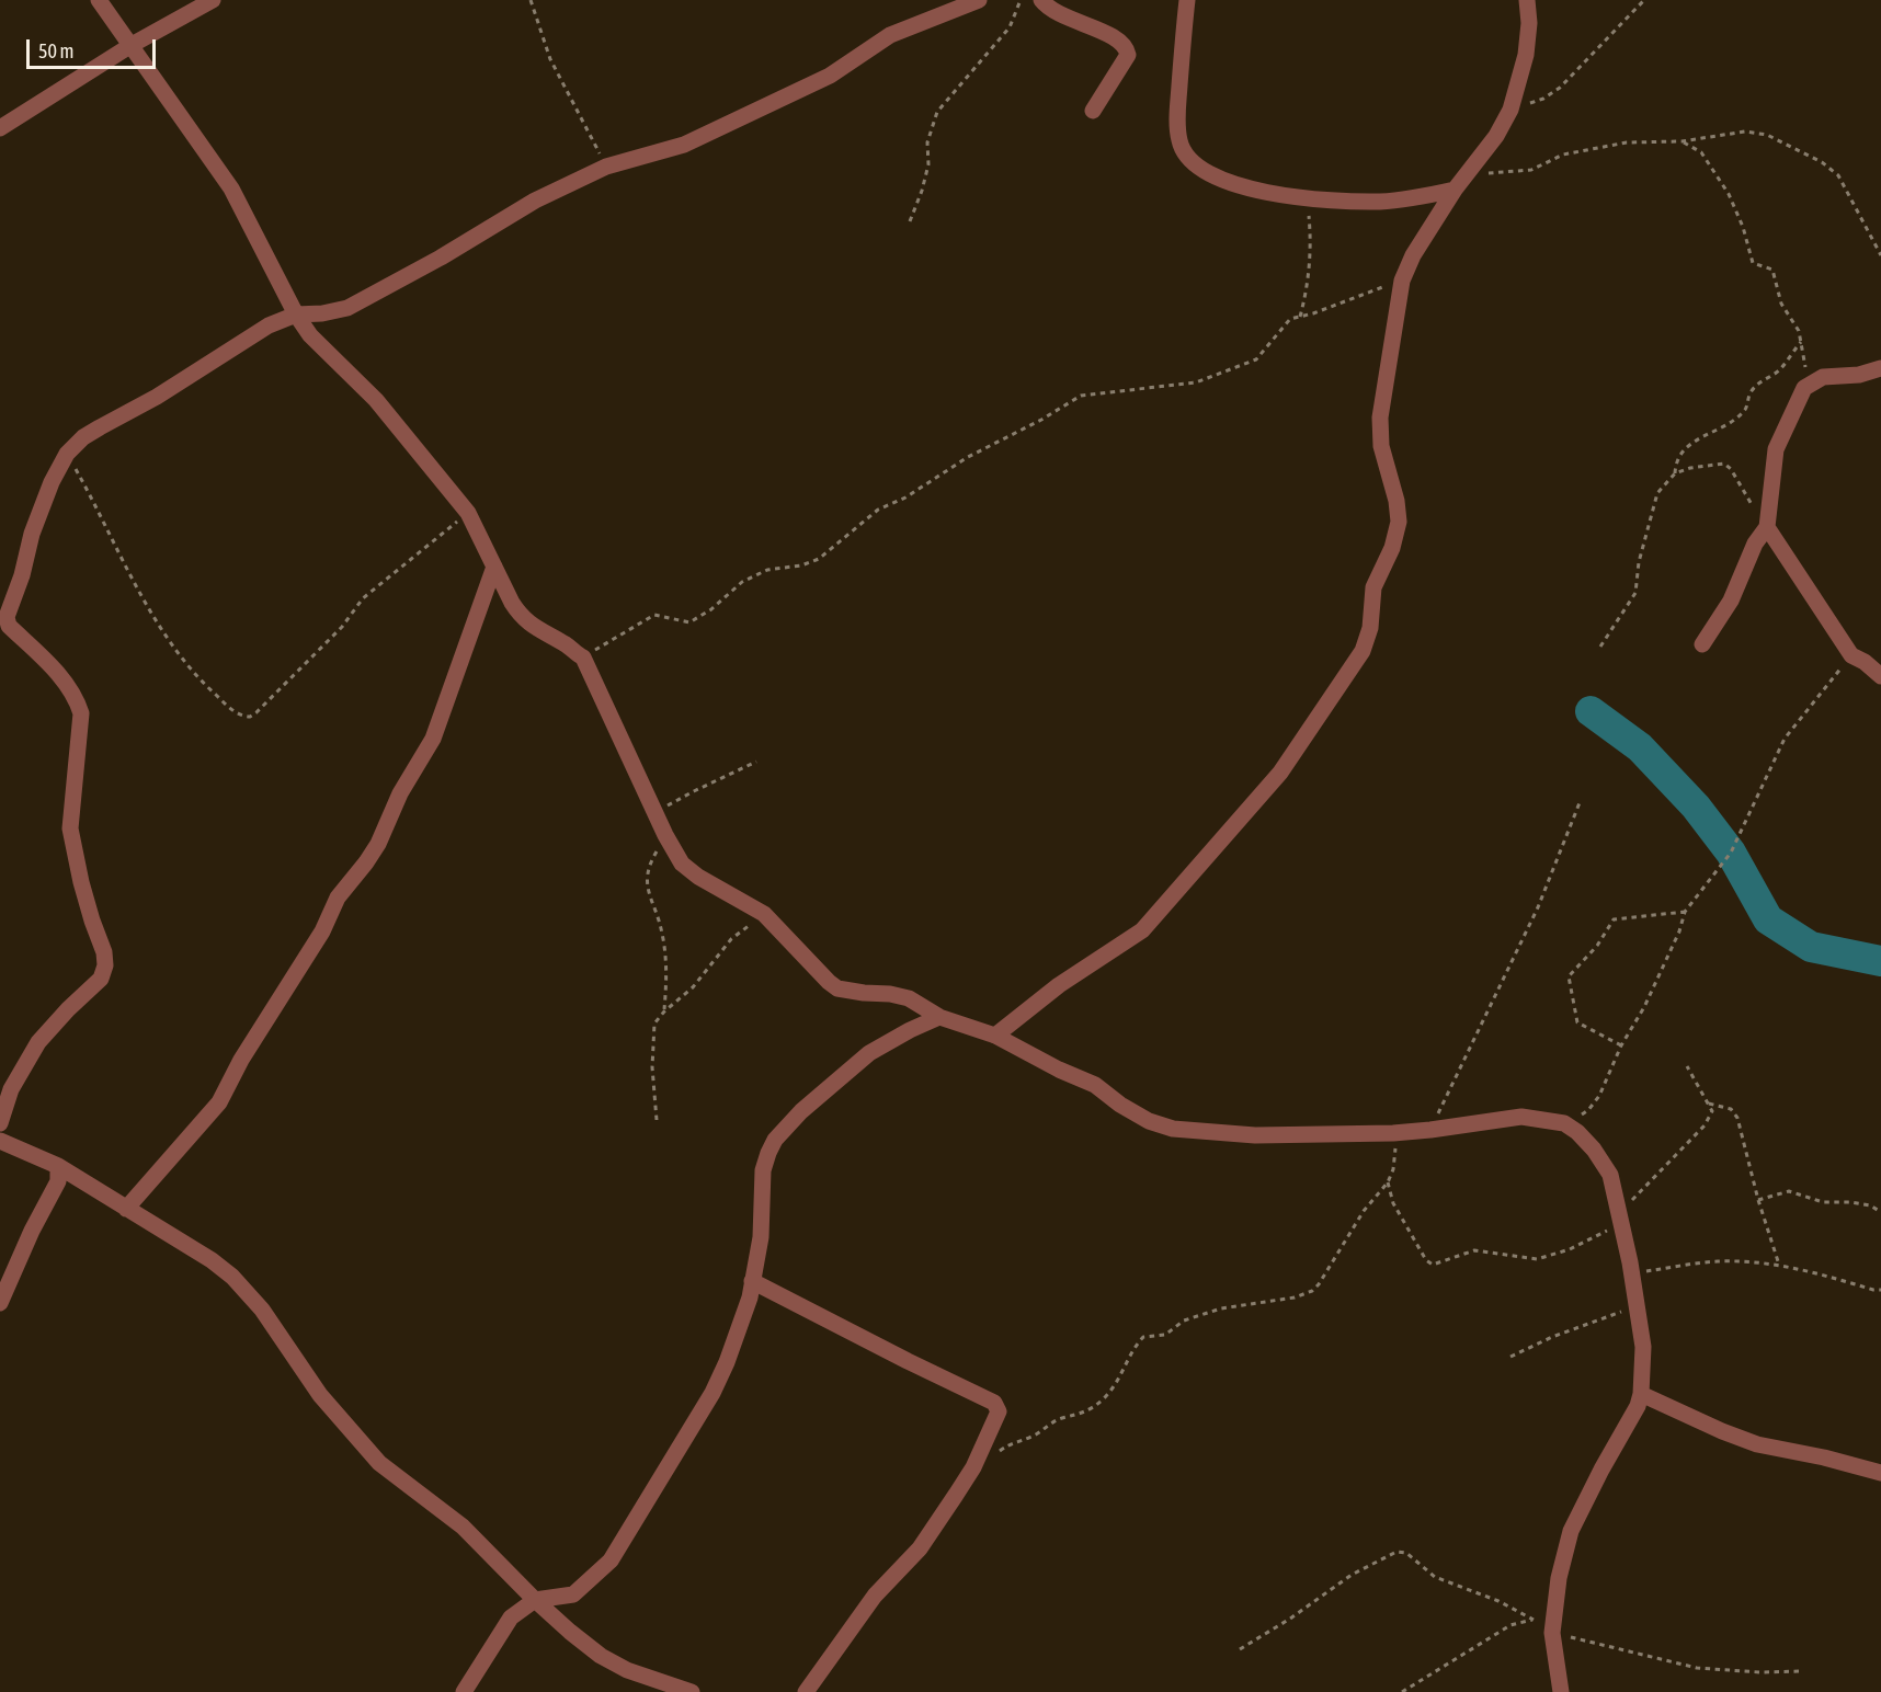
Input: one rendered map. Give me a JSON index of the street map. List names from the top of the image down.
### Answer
{
  "scale_bar": "50 m"
}
